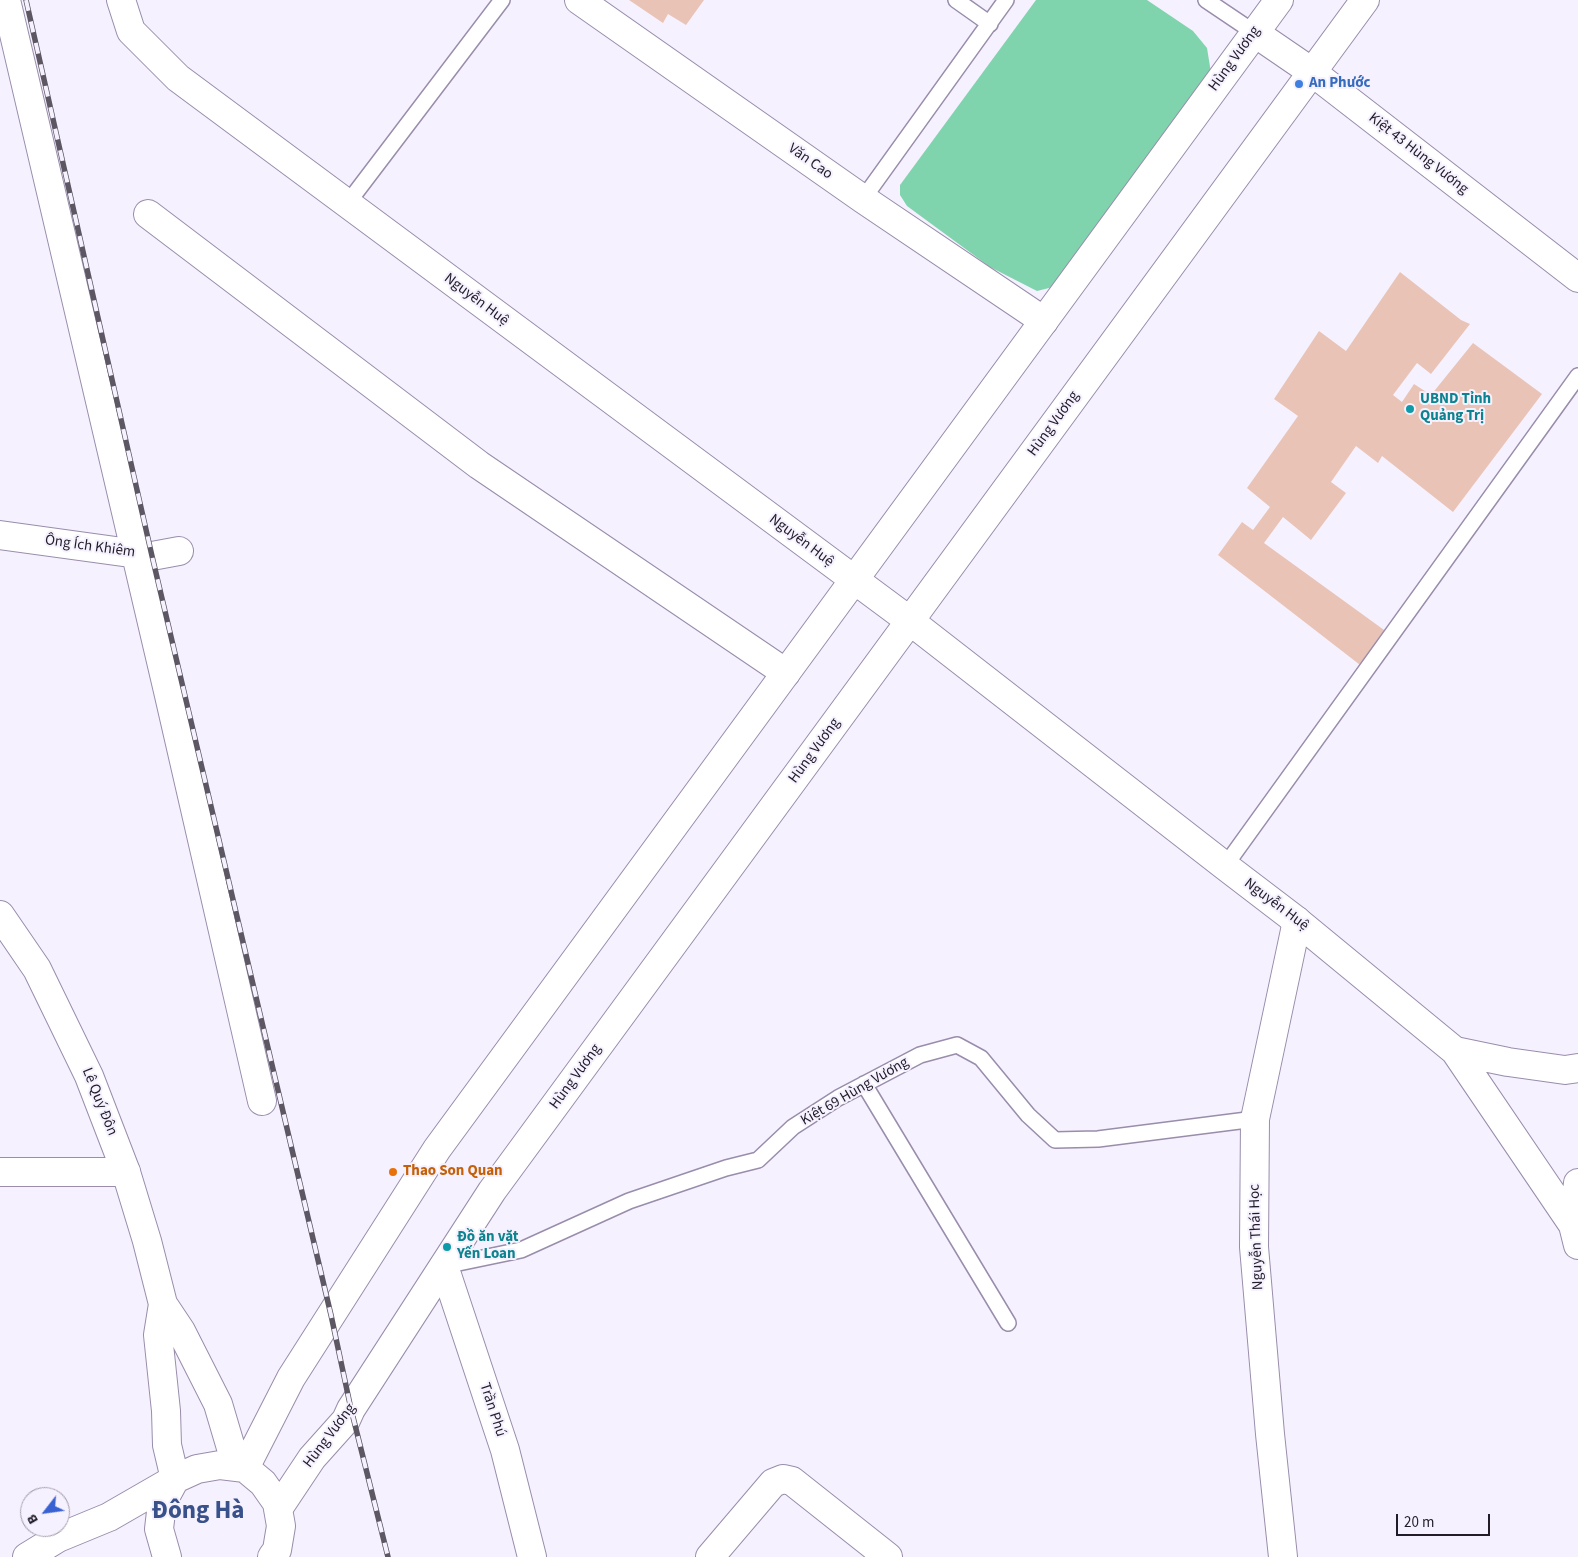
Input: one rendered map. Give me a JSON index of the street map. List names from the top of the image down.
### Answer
{
  "streets": {
    "street": [
      "Hùng Vương",
      "Kiệt 43 Hùng Vương",
      "Văn Cao",
      "Nguyễn Huệ",
      "Ông Ích Khiêm",
      "Lê Quý Đôn",
      "Nguyễn Thái Học",
      "Trần Phú"
    ],
    "lane": ["Kiệt 69 Hùng Vương"]
  },
  "crossings": [
    ["Hùng Vương", "Kiệt 43 Hùng Vương"],
    ["Hùng Vương", "Văn Cao"],
    ["Hùng Vương", "Nguyễn Huệ"],
    ["Hùng Vương", "Kiệt 69 Hùng Vương"],
    ["Hùng Vương", "Lê Quý Đôn"],
    ["Hùng Vương", "Trần Phú"],
    ["Nguyễn Huệ", "Nguyễn Thái Học"],
    ["Kiệt 69 Hùng Vương", "Nguyễn Thái Học"],
    ["Kiệt 69 Hùng Vương", "Trần Phú"]
  ],
  "districts": ["Đông Hà"],
  "places": [
    "An Phước",
    "UBND Tỉnh Quảng Trị",
    "Thao Son Quan",
    "Đồ ăn vặt Yến Loan"
  ],
  "scale_bar": "20 m",
  "north": "bottom left"
}
